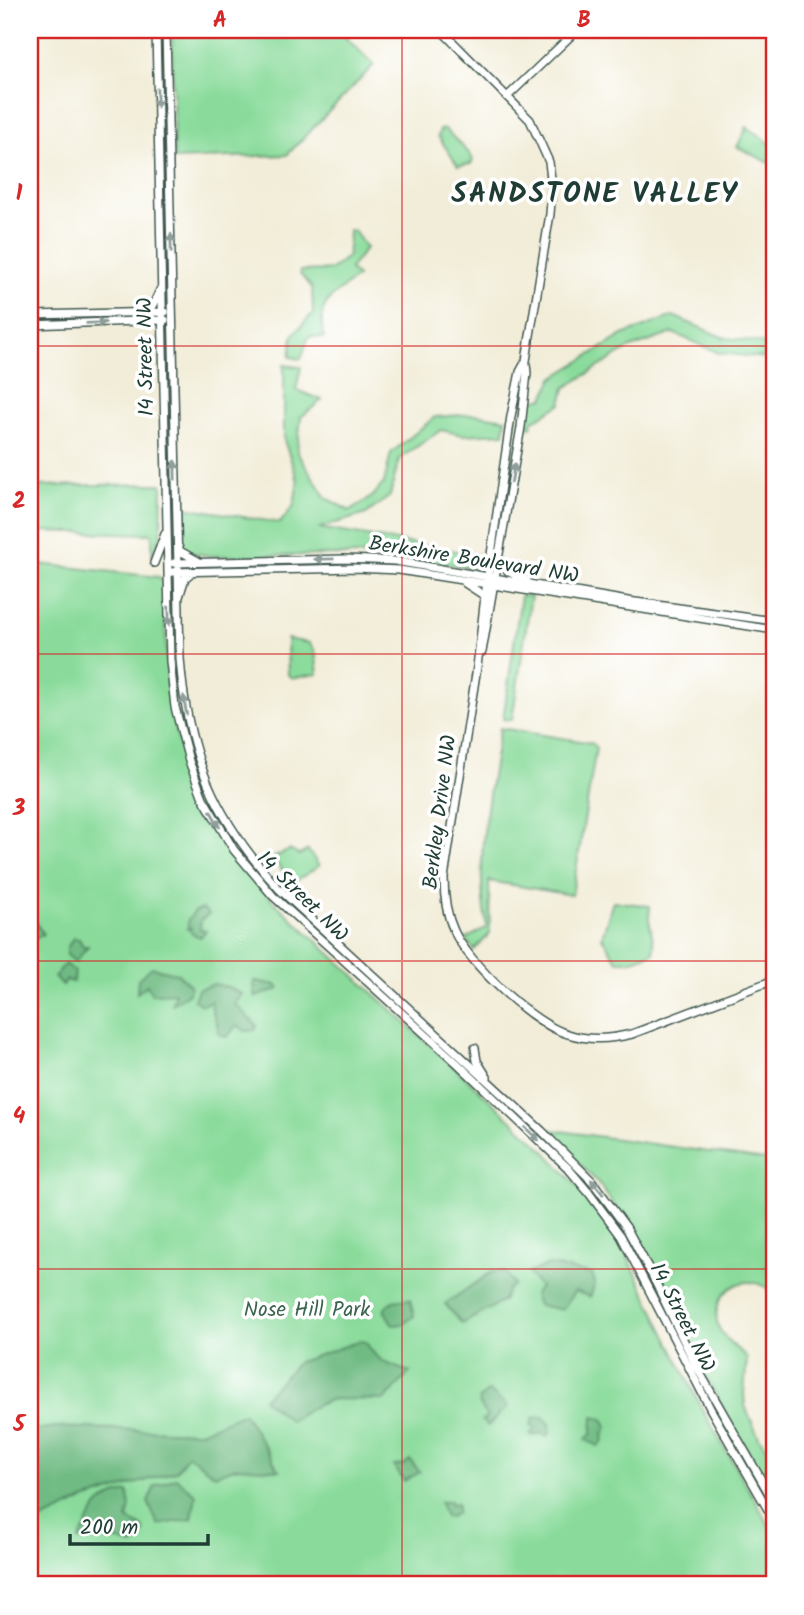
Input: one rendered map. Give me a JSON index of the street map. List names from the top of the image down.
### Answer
{
  "streets": {
    "main road": ["14 Street NW", "Berkshire Boulevard NW", "Berkley Drive NW"]
  },
  "crossings": [
    ["14 Street NW", "Berkshire Boulevard NW"],
    ["Berkshire Boulevard NW", "Berkley Drive NW"]
  ],
  "districts": ["SANDSTONE VALLEY"],
  "parks": ["Nose Hill Park"],
  "scale_bar": "200 m",
  "grid": {
    "columns": ["A", "B"],
    "rows": [
      "1",
      "2",
      "3",
      "4",
      "5"
    ]
  }
}
